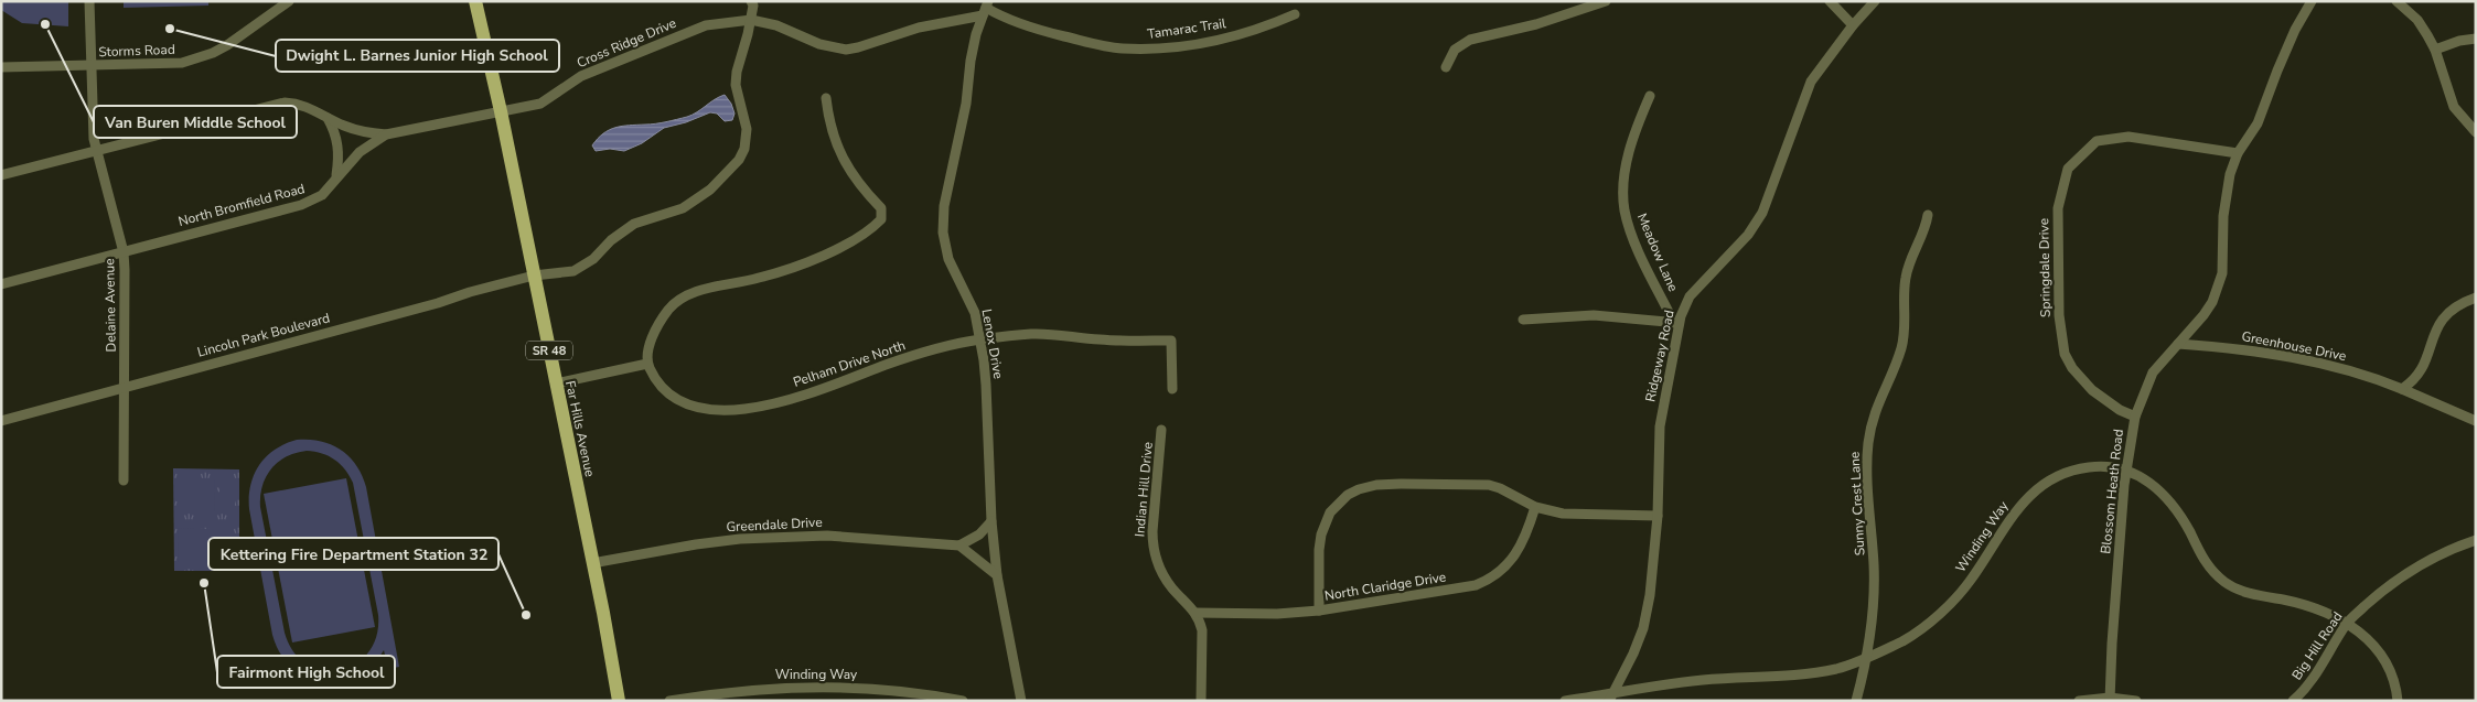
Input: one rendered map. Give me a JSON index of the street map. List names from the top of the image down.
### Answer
{
  "streets": {
    "main road": ["SR 48", "Far Hills Avenue"],
    "street": [
      "Tamarac Trail",
      "Cross Ridge Drive",
      "Storms Road",
      "North Bromfield Road",
      "Meadow Lane",
      "Springdale Drive",
      "Delaine Avenue",
      "Lincoln Park Boulevard",
      "Lenox Drive",
      "Greenhouse Drive",
      "Ridgeway Road",
      "Pelham Drive North",
      "Indian Hill Drive",
      "Blossom Heath Road",
      "Sunny Crest Lane",
      "Greendale Drive",
      "Winding Way",
      "North Claridge Drive",
      "Big Hill Road"
    ]
  },
  "crossings": [
    ["Tamarac Trail", "Cross Ridge Drive"],
    ["Tamarac Trail", "Lenox Drive"],
    ["Cross Ridge Drive", "North Bromfield Road"],
    ["Cross Ridge Drive", "Lincoln Park Boulevard"],
    ["Cross Ridge Drive", "Lenox Drive"],
    ["Cross Ridge Drive", "Far Hills Avenue"],
    ["Storms Road", "Delaine Avenue"],
    ["North Bromfield Road", "Delaine Avenue"],
    ["North Bromfield Road", "Far Hills Avenue"],
    ["Meadow Lane", "Ridgeway Road"],
    ["Springdale Drive", "Blossom Heath Road"],
    ["Delaine Avenue", "Lincoln Park Boulevard"],
    ["Lincoln Park Boulevard", "Far Hills Avenue"],
    ["Lenox Drive", "Pelham Drive North"],
    ["Greenhouse Drive", "Blossom Heath Road"],
    ["Ridgeway Road", "Winding Way"],
    ["Far Hills Avenue", "Greendale Drive"],
    ["Indian Hill Drive", "North Claridge Drive"],
    ["Blossom Heath Road", "Winding Way"],
    ["Sunny Crest Lane", "Winding Way"],
    ["Winding Way", "Big Hill Road"]
  ],
  "places": [
    "Van Buren Middle School",
    "Dwight L. Barnes Junior High School",
    "Fairmont High School",
    "Kettering Fire Department Station 32"
  ]
}
